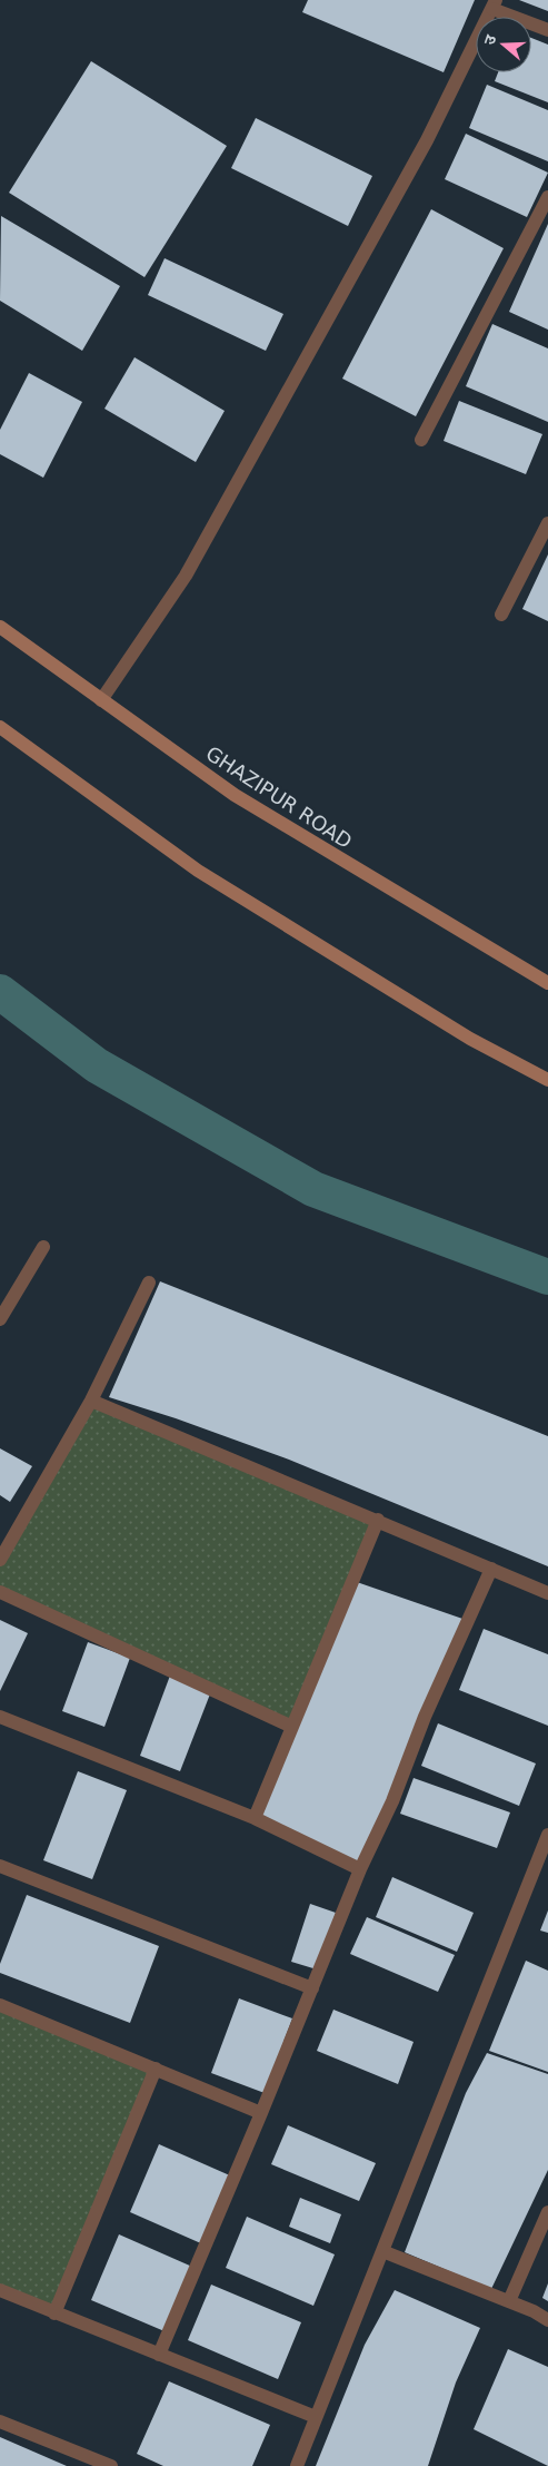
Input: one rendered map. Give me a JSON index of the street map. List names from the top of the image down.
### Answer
{
  "streets": {
    "main road": ["GHAZIPUR ROAD"]
  },
  "north": "left"
}
